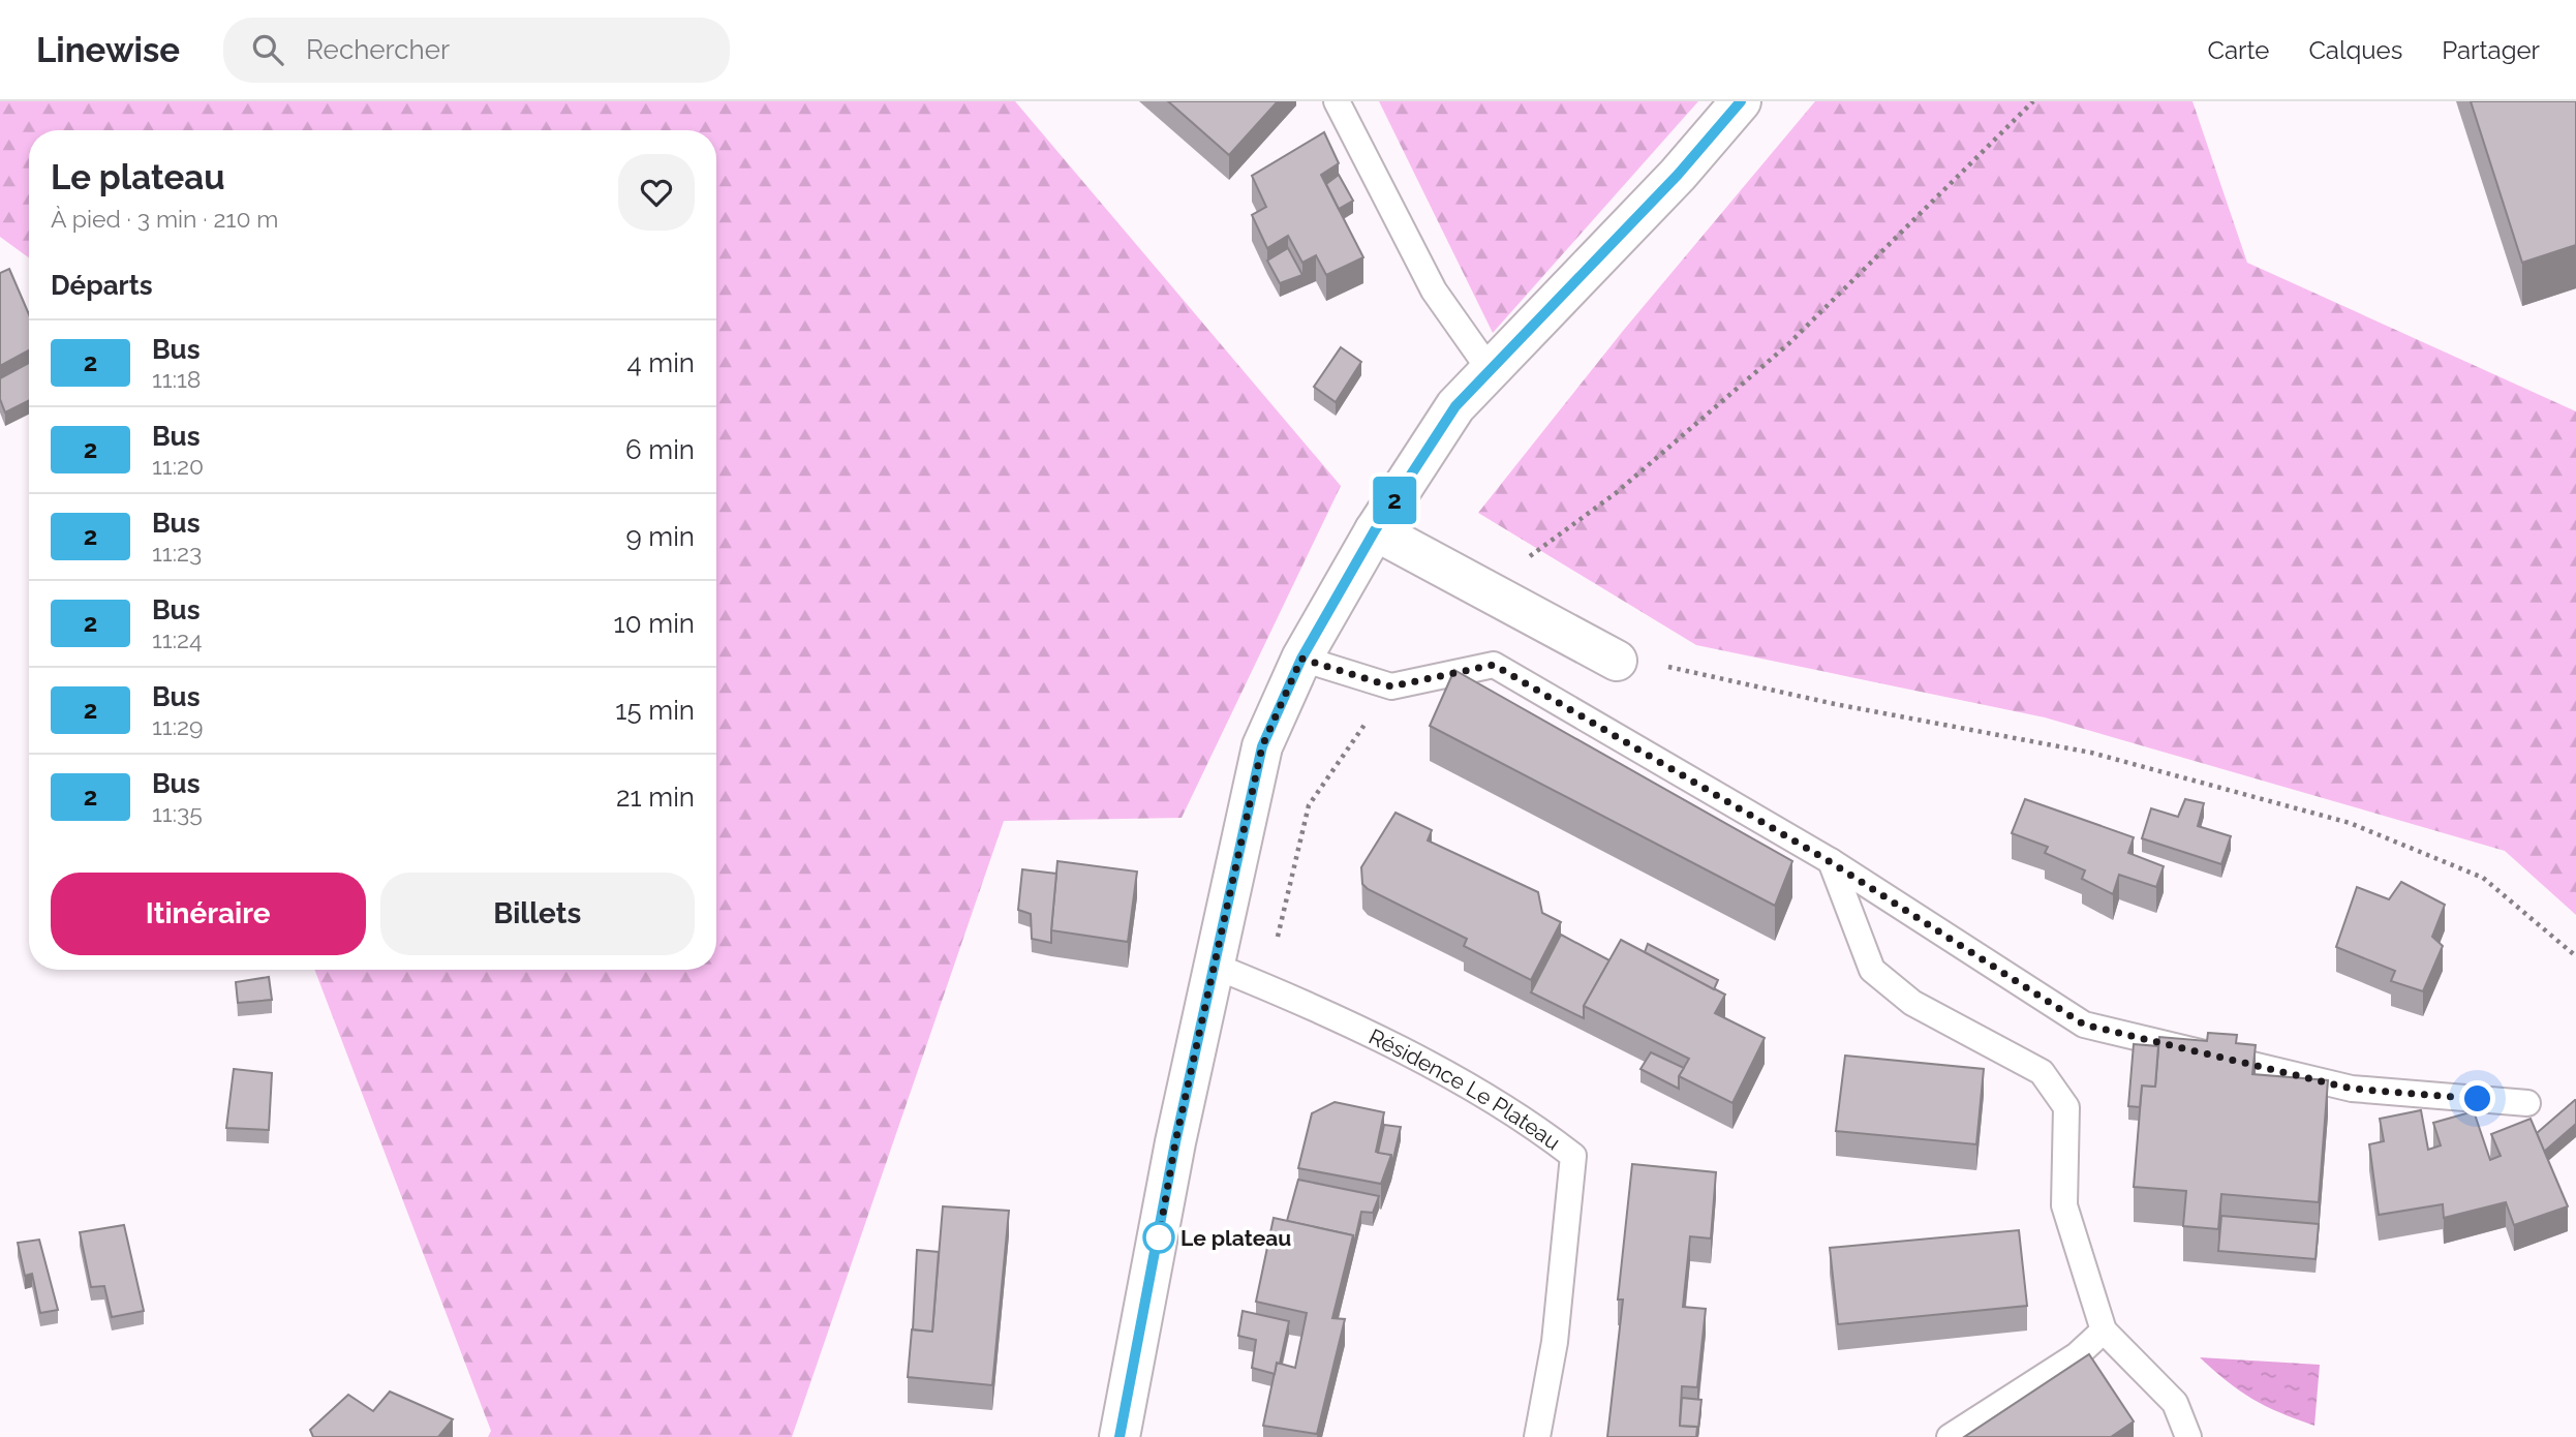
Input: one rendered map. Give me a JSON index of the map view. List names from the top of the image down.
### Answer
{
  "streets": {
    "lane": ["Résidence Le Plateau"]
  },
  "places": ["Le plateau"],
  "lines": ["bus line 2"],
  "page": {
    "header": "Linewise",
    "search": "Rechercher",
    "nav": ["Carte", "Calques", "Partager"],
    "on_map": "2",
    "heading": [
      ["Le plateau", "À pied · 3 min · 210 m"],
      "Départs"
    ],
    "list": [
      {
        "mark": "2",
        "name": "Bus",
        "note": "11:18",
        "value": "4 min"
      },
      {
        "mark": "2",
        "name": "Bus",
        "note": "11:20",
        "value": "6 min"
      },
      {
        "mark": "2",
        "name": "Bus",
        "note": "11:23",
        "value": "9 min"
      },
      {
        "mark": "2",
        "name": "Bus",
        "note": "11:24",
        "value": "10 min"
      },
      {
        "mark": "2",
        "name": "Bus",
        "note": "11:29",
        "value": "15 min"
      },
      {
        "mark": "2",
        "name": "Bus",
        "note": "11:35",
        "value": "21 min"
      }
    ],
    "buttons": ["Itinéraire", "Billets"]
  }
}
